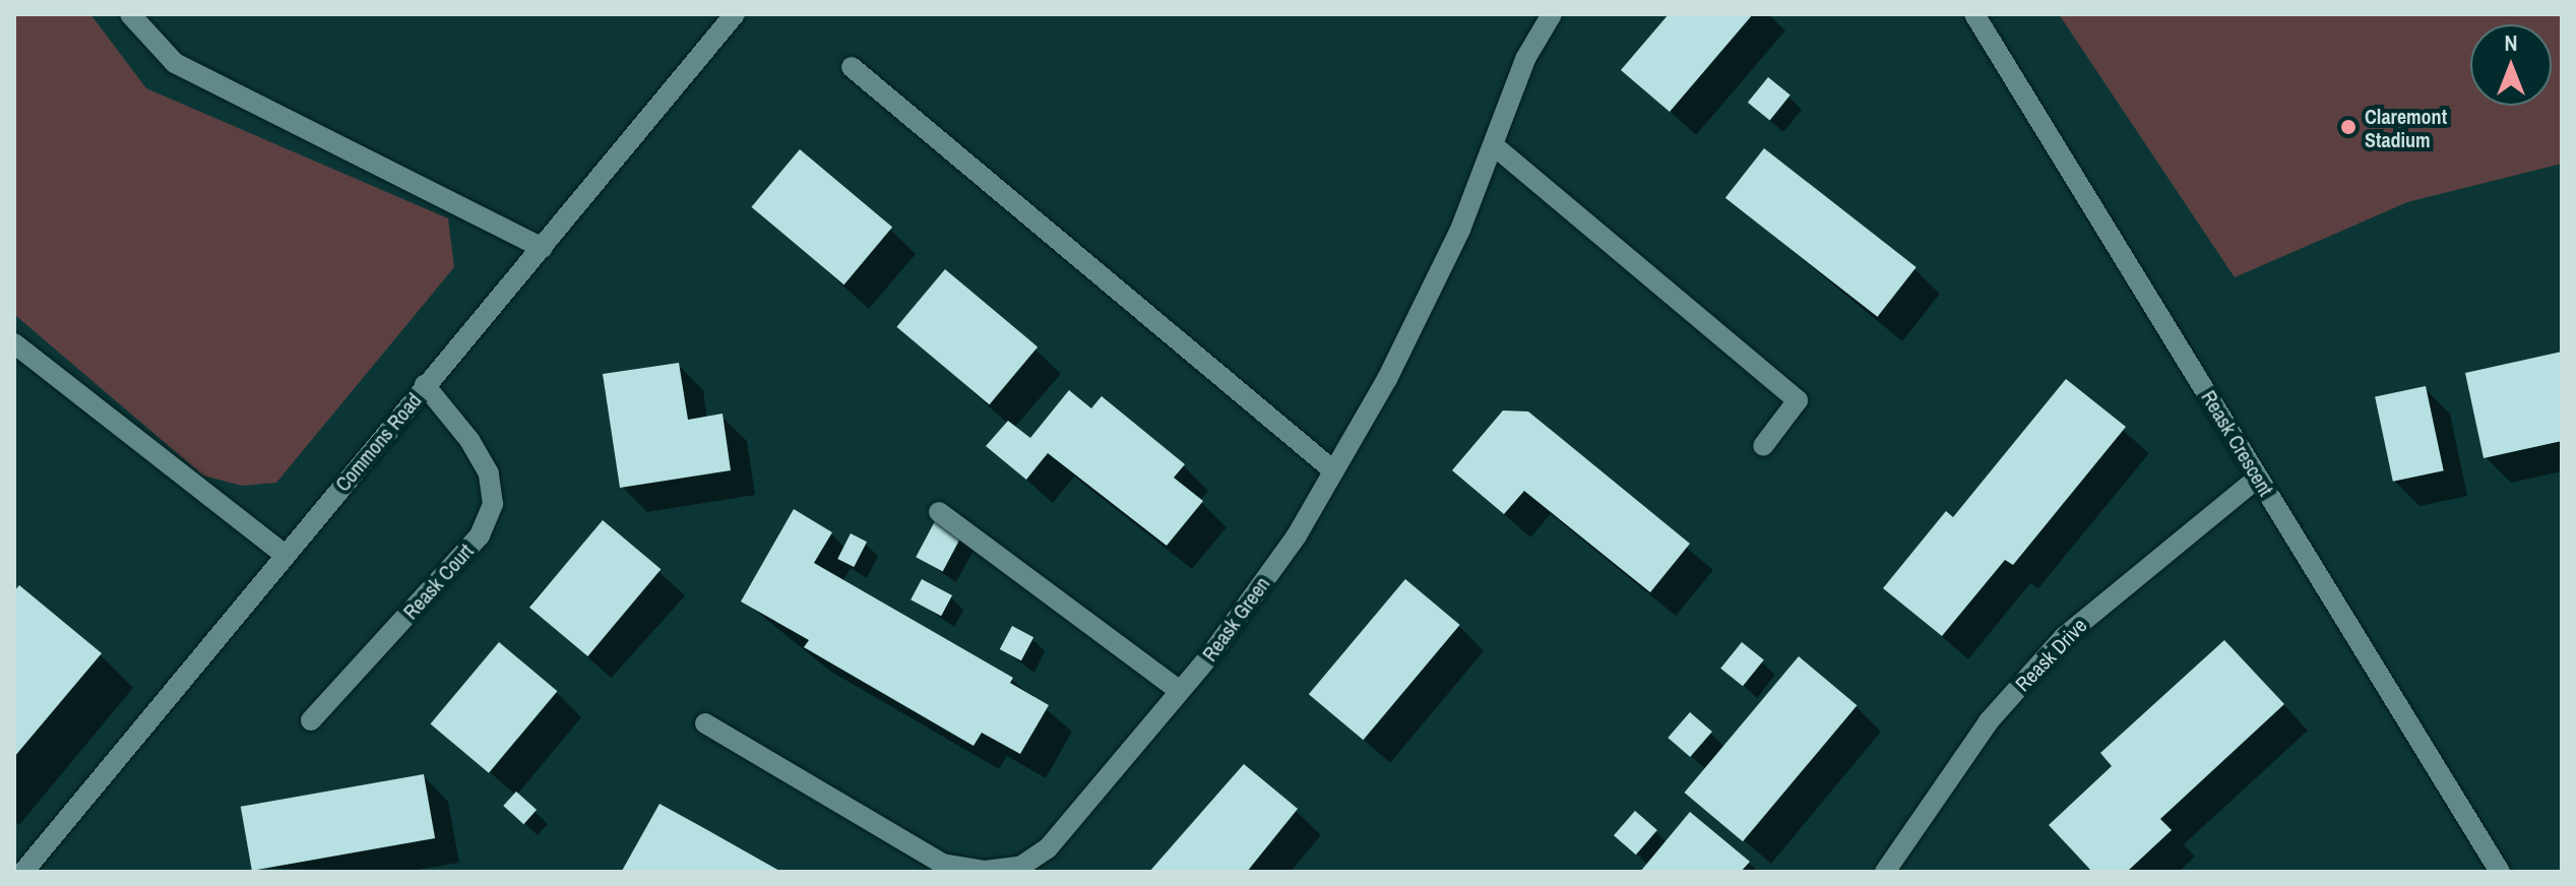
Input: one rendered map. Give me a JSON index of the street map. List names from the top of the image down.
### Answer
{
  "streets": {
    "street": [
      "Commons Road",
      "Reask Crescent",
      "Reask Court",
      "Reask Green",
      "Reask Drive"
    ]
  },
  "crossings": [
    ["Commons Road", "Reask Court"],
    ["Reask Crescent", "Reask Drive"]
  ],
  "places": ["Claremont Stadium"],
  "north": "top"
}
